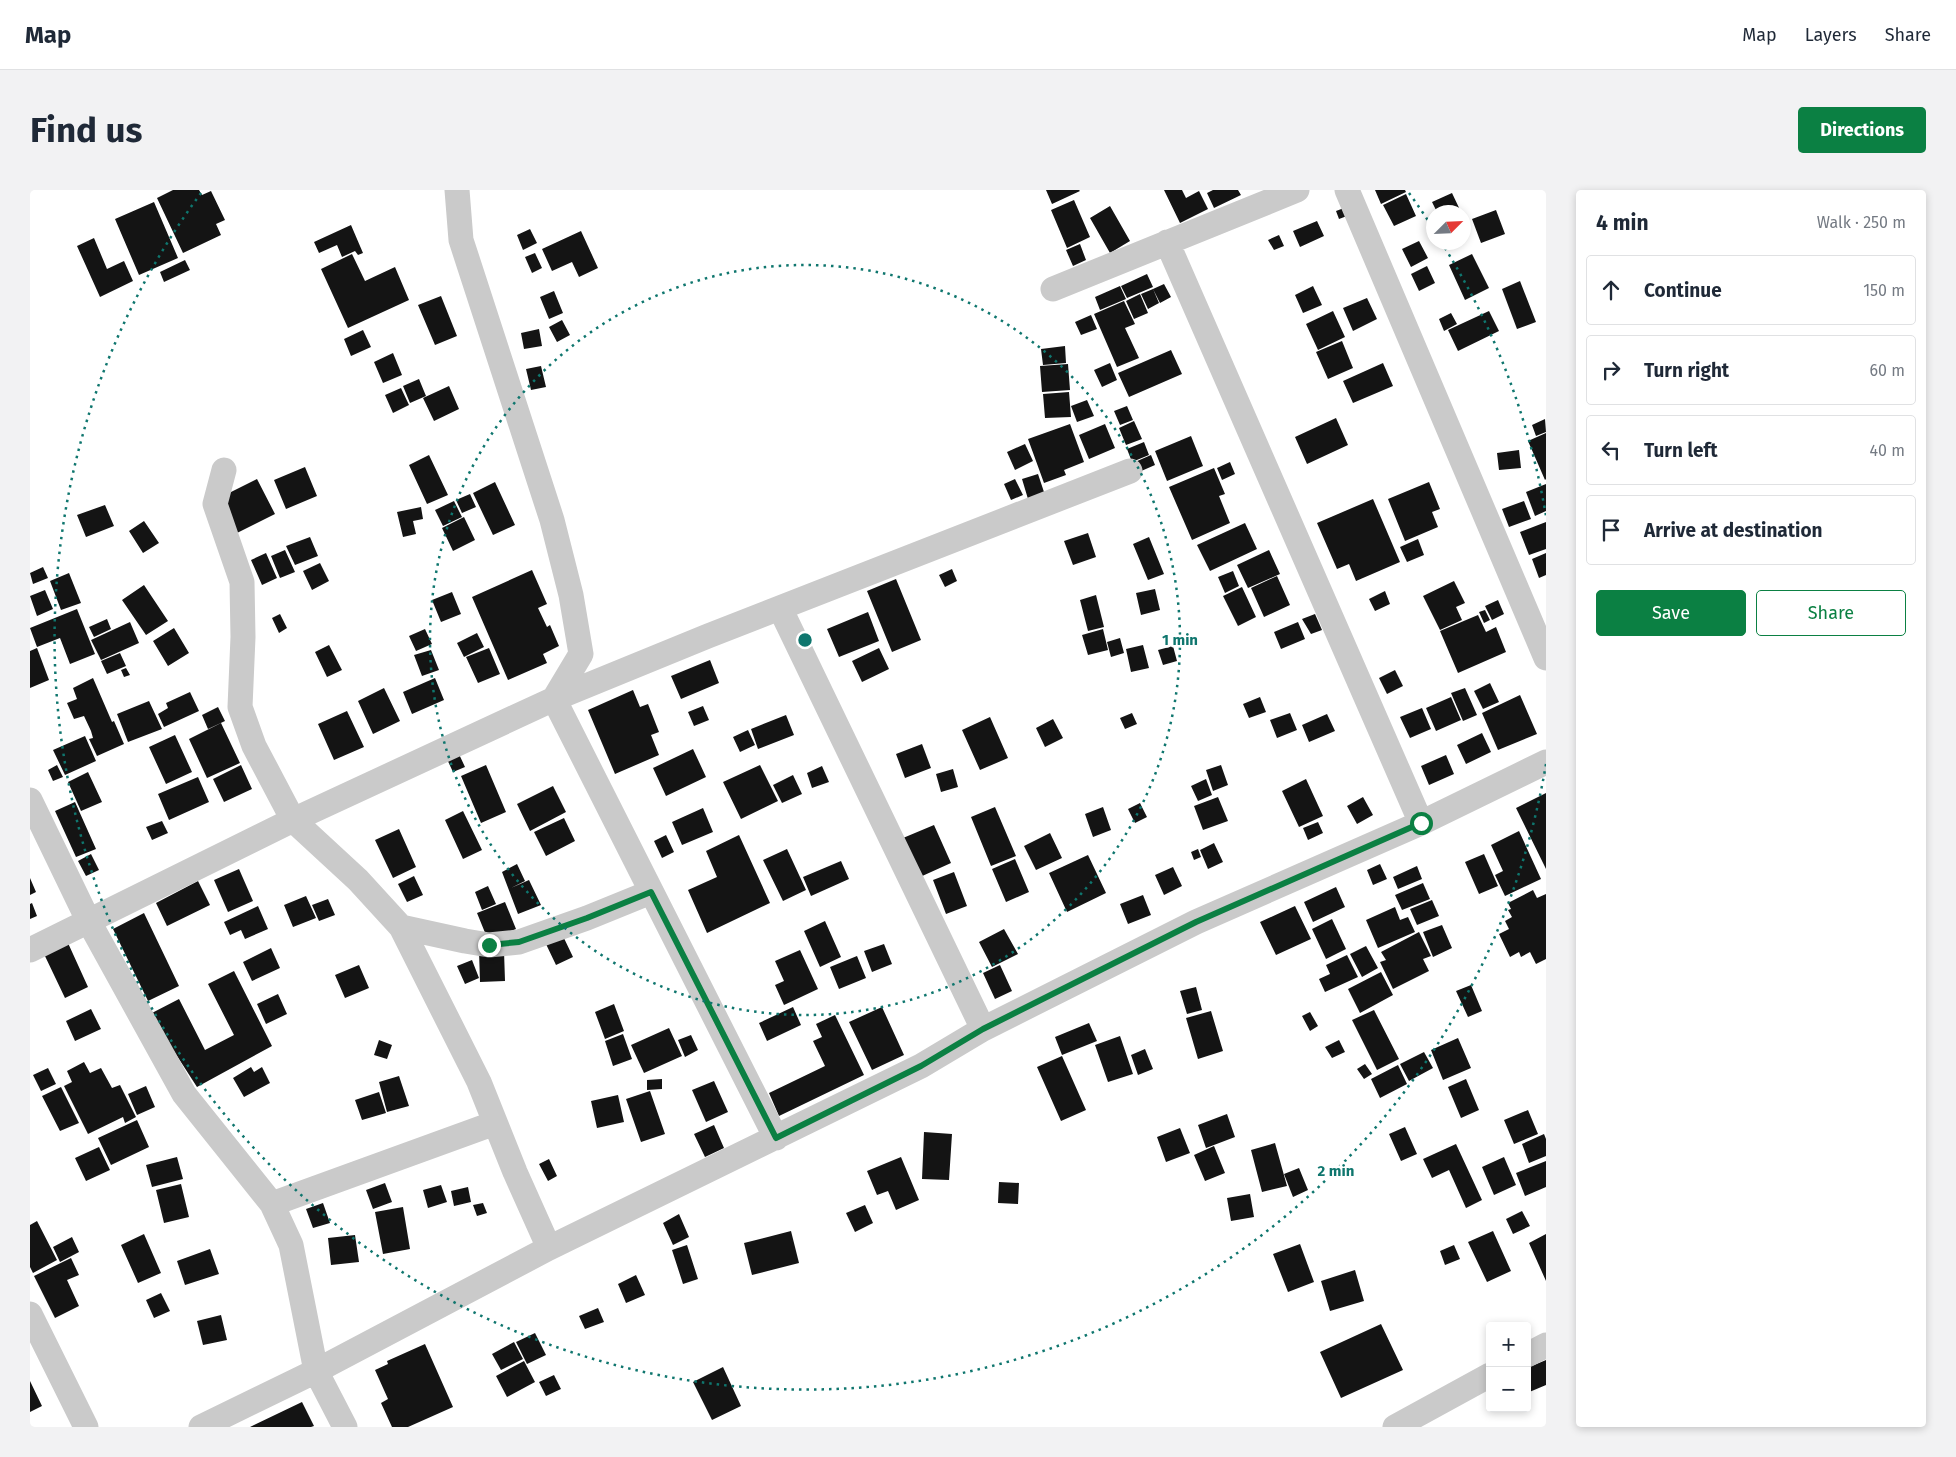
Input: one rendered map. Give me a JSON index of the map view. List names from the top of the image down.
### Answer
{
  "north": "top right",
  "page": {
    "header": "Map",
    "nav": ["Map", "Layers", "Share"],
    "buttons": [
      "Directions",
      ["Save", "Share"]
    ],
    "title": "Find us",
    "heading": ["4 min", "Walk · 250 m"],
    "list": [
      ["Continue", "150 m"],
      ["Turn right", "60 m"],
      ["Turn left", "40 m"],
      "Arrive at destination"
    ],
    "map_buttons": ["+", "−"]
  },
  "rings": ["1 min", "2 min"]
}
